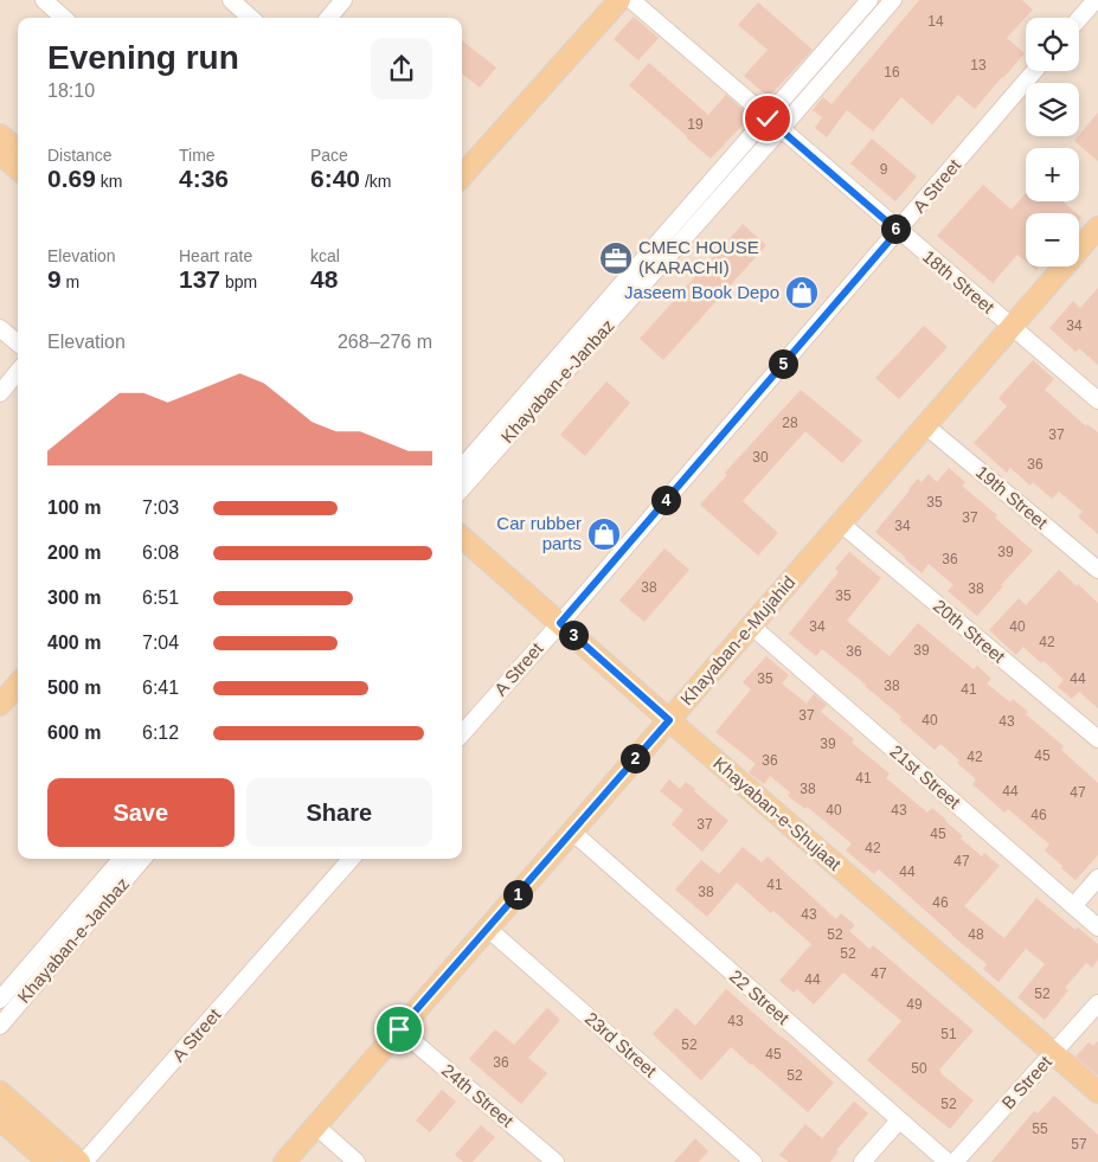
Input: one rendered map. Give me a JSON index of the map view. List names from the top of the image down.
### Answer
{
  "streets": {
    "main road": ["Khayaban-e-Mujahid", "Khayaban-e-Shujaat"],
    "street": [
      "A Street",
      "18th Street",
      "Khayaban-e-Janbaz",
      "19th Street",
      "20th Street",
      "21st Street",
      "22 Street",
      "23rd Street",
      "B Street",
      "24th Street"
    ]
  },
  "crossings": [
    ["A Street", "18th Street"],
    ["A Street", "Khayaban-e-Shujaat"],
    ["18th Street", "Khayaban-e-Janbaz"],
    ["18th Street", "Khayaban-e-Mujahid"],
    ["19th Street", "Khayaban-e-Mujahid"],
    ["20th Street", "Khayaban-e-Mujahid"],
    ["Khayaban-e-Mujahid", "21st Street"],
    ["Khayaban-e-Mujahid", "Khayaban-e-Shujaat"],
    ["Khayaban-e-Mujahid", "22 Street"],
    ["Khayaban-e-Mujahid", "23rd Street"],
    ["Khayaban-e-Mujahid", "24th Street"],
    ["Khayaban-e-Shujaat", "B Street"]
  ],
  "places": {
    "office": ["CMEC HOUSE (KARACHI)"],
    "shop": ["Jaseem Book Depo", "Car rubber parts"]
  },
  "house_numbers": [
    "14",
    "13",
    "16",
    "19",
    "9",
    "34",
    "28",
    "37",
    "30",
    "36",
    "35",
    "37",
    "34",
    "39",
    "36",
    "38",
    "38",
    "35",
    "34",
    "40",
    "42",
    "39",
    "36",
    "35",
    "44",
    "38",
    "41",
    "37",
    "40",
    "43",
    "39",
    "45",
    "42",
    "36",
    "41",
    "38",
    "44",
    "47",
    "40",
    "43",
    "46",
    "37",
    "45",
    "42",
    "47",
    "44",
    "41",
    "38",
    "46",
    "43",
    "52",
    "48",
    "52",
    "47",
    "44",
    "52",
    "49",
    "43",
    "51",
    "52",
    "45",
    "36",
    "50",
    "52",
    "52",
    "55",
    "57"
  ],
  "page": {
    "map_buttons": ["+", "−"],
    "heading": ["Evening run", "18:10"],
    "stats": [
      ["Distance", "0.69 km"],
      ["Time", "4:36"],
      ["Pace", "6:40 /km"],
      ["Elevation", "9 m"],
      ["Heart rate", "137 bpm"],
      ["kcal", "48"]
    ],
    "pins": [
      "6",
      "5",
      "4",
      "3",
      "2",
      "1"
    ],
    "chart": ["Elevation", "268–276 m"],
    "list": [
      {
        "name": "100 m",
        "note": "7:03"
      },
      {
        "name": "200 m",
        "note": "6:08"
      },
      {
        "name": "300 m",
        "note": "6:51"
      },
      {
        "name": "400 m",
        "note": "7:04"
      },
      {
        "name": "500 m",
        "note": "6:41"
      },
      {
        "name": "600 m",
        "note": "6:12"
      }
    ],
    "buttons": ["Save", "Share"]
  }
}
